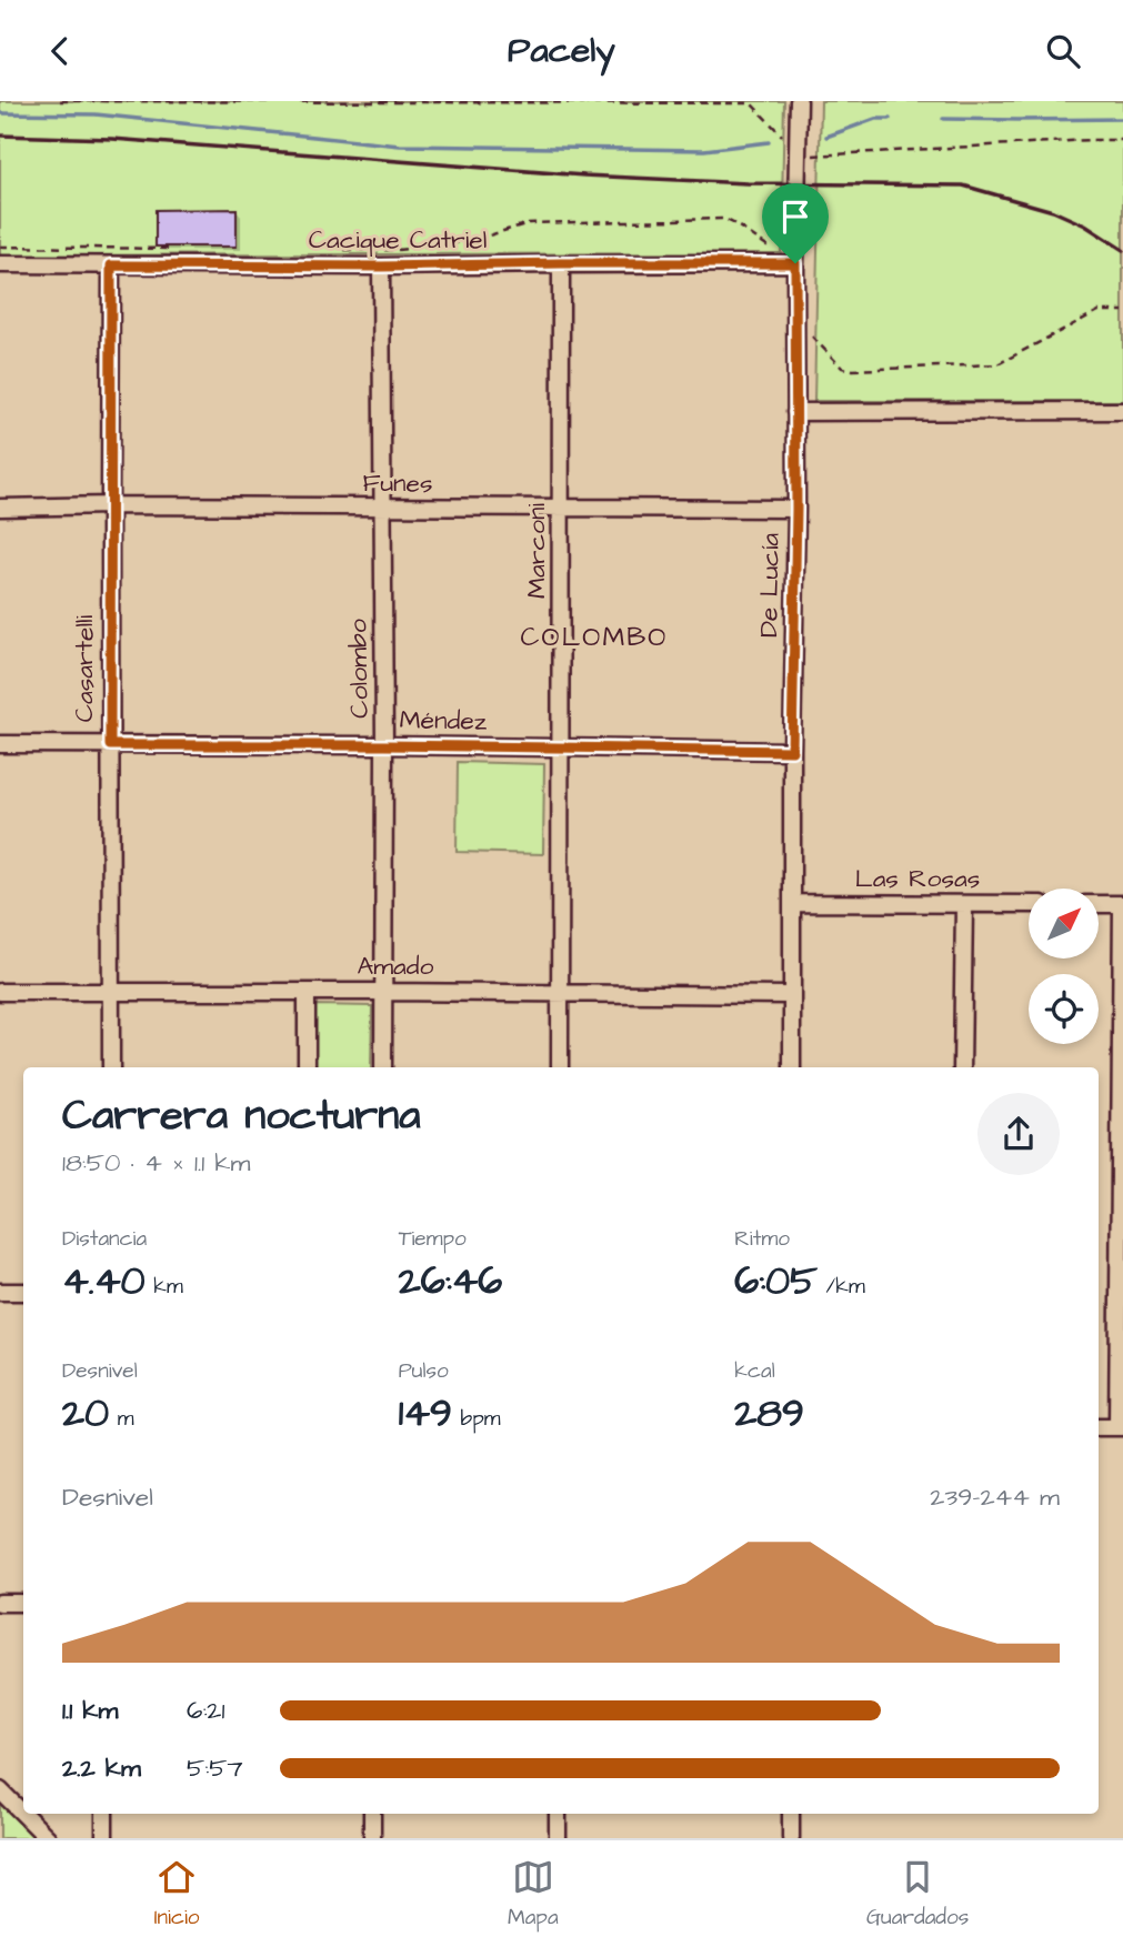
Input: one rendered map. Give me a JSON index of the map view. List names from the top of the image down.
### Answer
{
  "streets": {
    "street": [
      "Cacique Catriel",
      "Funes",
      "Marconi",
      "De Lucía",
      "Casartelli",
      "Colombo",
      "Méndez",
      "Las Rosas",
      "Amado"
    ]
  },
  "crossings": [
    ["Cacique Catriel", "Marconi"],
    ["Cacique Catriel", "De Lucía"],
    ["Cacique Catriel", "Casartelli"],
    ["Cacique Catriel", "Colombo"],
    ["Funes", "Marconi"],
    ["Funes", "De Lucía"],
    ["Funes", "Casartelli"],
    ["Funes", "Colombo"],
    ["Marconi", "Méndez"],
    ["Marconi", "Amado"],
    ["De Lucía", "Méndez"],
    ["De Lucía", "Las Rosas"],
    ["De Lucía", "Amado"],
    ["Casartelli", "Méndez"],
    ["Casartelli", "Amado"],
    ["Colombo", "Méndez"],
    ["Colombo", "Amado"]
  ],
  "districts": ["COLOMBO"],
  "north": "top right",
  "page": {
    "header": "Pacely",
    "heading": ["Carrera nocturna", "18:50 · 4 × 1.1 km"],
    "stats": [
      ["Distancia", "4.40 km"],
      ["Tiempo", "26:46"],
      ["Ritmo", "6:05 /km"],
      ["Desnivel", "20 m"],
      ["Pulso", "149 bpm"],
      ["kcal", "289"]
    ],
    "chart": ["Desnivel", "239–244 m"],
    "list": [
      {
        "name": "1.1 km",
        "note": "6:21"
      },
      {
        "name": "2.2 km",
        "note": "5:57"
      }
    ],
    "tabs": ["Inicio", "Mapa", "Guardados"]
  }
}
